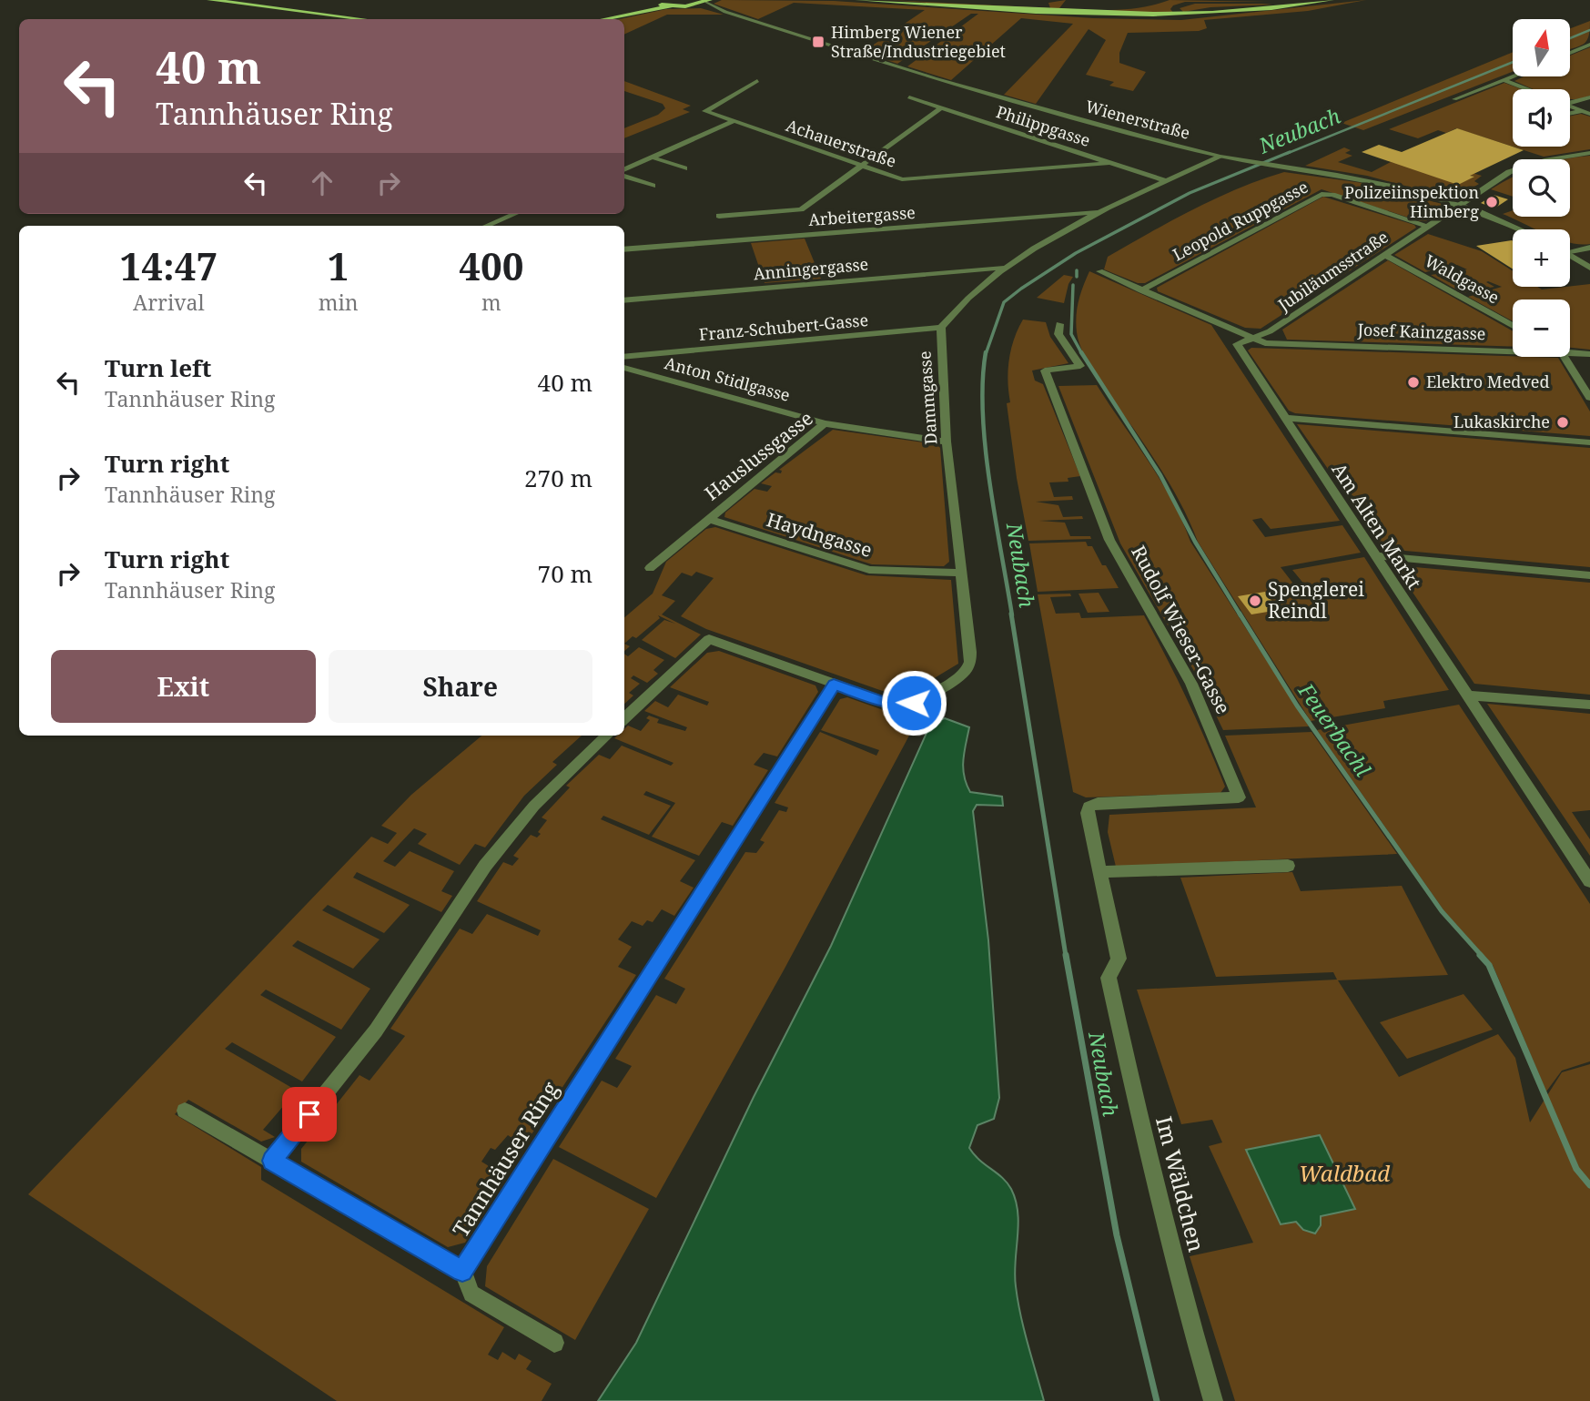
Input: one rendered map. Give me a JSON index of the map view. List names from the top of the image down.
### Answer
{
  "streets": {
    "street": [
      "Wienerstraße",
      "Philippgasse",
      "Achauerstraße",
      "Arbeitergasse",
      "Leopold Ruppgasse",
      "Anningergasse",
      "Jubiläumsstraße",
      "Waldgasse",
      "Franz-Schubert-Gasse",
      "Josef Kainzgasse",
      "Anton Stidlgasse",
      "Dammgasse",
      "Hauslussgasse",
      "Am Alten Markt",
      "Haydngasse",
      "Rudolf Wieser-Gasse",
      "Tannhäuser Ring",
      "Im Wäldchen"
    ]
  },
  "crossings": [
    ["Wienerstraße", "Jubiläumsstraße"],
    ["Wienerstraße", "Dammgasse"],
    ["Philippgasse", "Achauerstraße"],
    ["Philippgasse", "Dammgasse"],
    ["Arbeitergasse", "Dammgasse"],
    ["Leopold Ruppgasse", "Jubiläumsstraße"],
    ["Anningergasse", "Dammgasse"],
    ["Jubiläumsstraße", "Waldgasse"],
    ["Jubiläumsstraße", "Josef Kainzgasse"],
    ["Jubiläumsstraße", "Am Alten Markt"],
    ["Franz-Schubert-Gasse", "Dammgasse"],
    ["Josef Kainzgasse", "Am Alten Markt"],
    ["Anton Stidlgasse", "Hauslussgasse"],
    ["Dammgasse", "Hauslussgasse"],
    ["Dammgasse", "Haydngasse"],
    ["Dammgasse", "Tannhäuser Ring"],
    ["Hauslussgasse", "Haydngasse"],
    ["Rudolf Wieser-Gasse", "Im Wäldchen"]
  ],
  "water": ["Neubach", "Feuerbachl"],
  "parks": ["Waldbad"],
  "places": {
    "transit": ["Himberg Wiener Straße/Industriegebiet"],
    "other": [
      "Polizeiinspektion Himberg",
      "Elektro Medved",
      "Lukaskirche",
      "Spenglerei Reindl"
    ]
  },
  "north": "top",
  "page": {
    "map_buttons": ["+", "−"],
    "turn": ["40 m", "Tannhäuser Ring"],
    "eta": [
      "14:47",
      "Arrival",
      "1",
      "min",
      "400",
      "m"
    ],
    "list": [
      {
        "name": "Turn left",
        "note": "Tannhäuser Ring",
        "value": "40 m"
      },
      {
        "name": "Turn right",
        "note": "Tannhäuser Ring",
        "value": "270 m"
      },
      {
        "name": "Turn right",
        "note": "Tannhäuser Ring",
        "value": "70 m"
      }
    ],
    "buttons": ["Exit", "Share"]
  }
}
